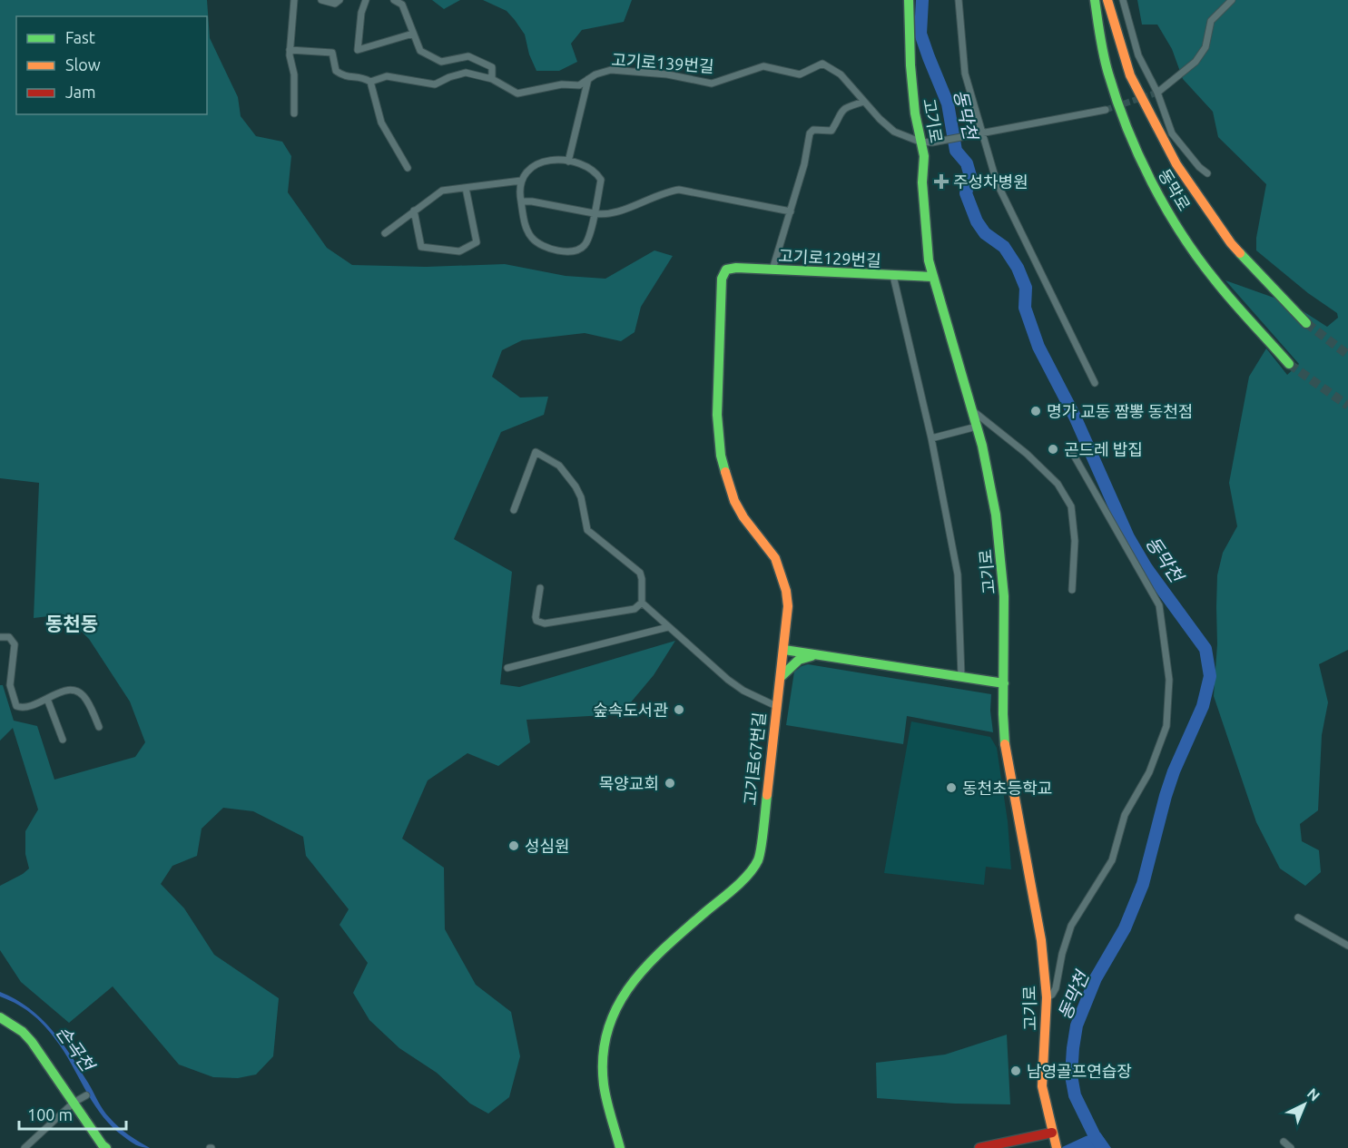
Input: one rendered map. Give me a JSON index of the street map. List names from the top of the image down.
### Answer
{
  "streets": {
    "street": [
      "고기로139번길",
      "고기로",
      "동막로",
      "고기로129번길",
      "고기로67번길"
    ]
  },
  "crossings": [
    ["고기로139번길", "고기로"],
    ["고기로", "고기로129번길"]
  ],
  "districts": ["동천동"],
  "water": ["동막천", "손곡천"],
  "places": {
    "health": ["주성차병원"],
    "other": [
      "명가 교동 짬뽕 동천점",
      "곤드레 밥집",
      "숲속도서관",
      "목양교회",
      "동천초등학교",
      "성심원",
      "남영골프연습장"
    ]
  },
  "legend": ["Fast", "Slow", "Jam"],
  "scale_bar": "100 m",
  "north": "top right"
}
